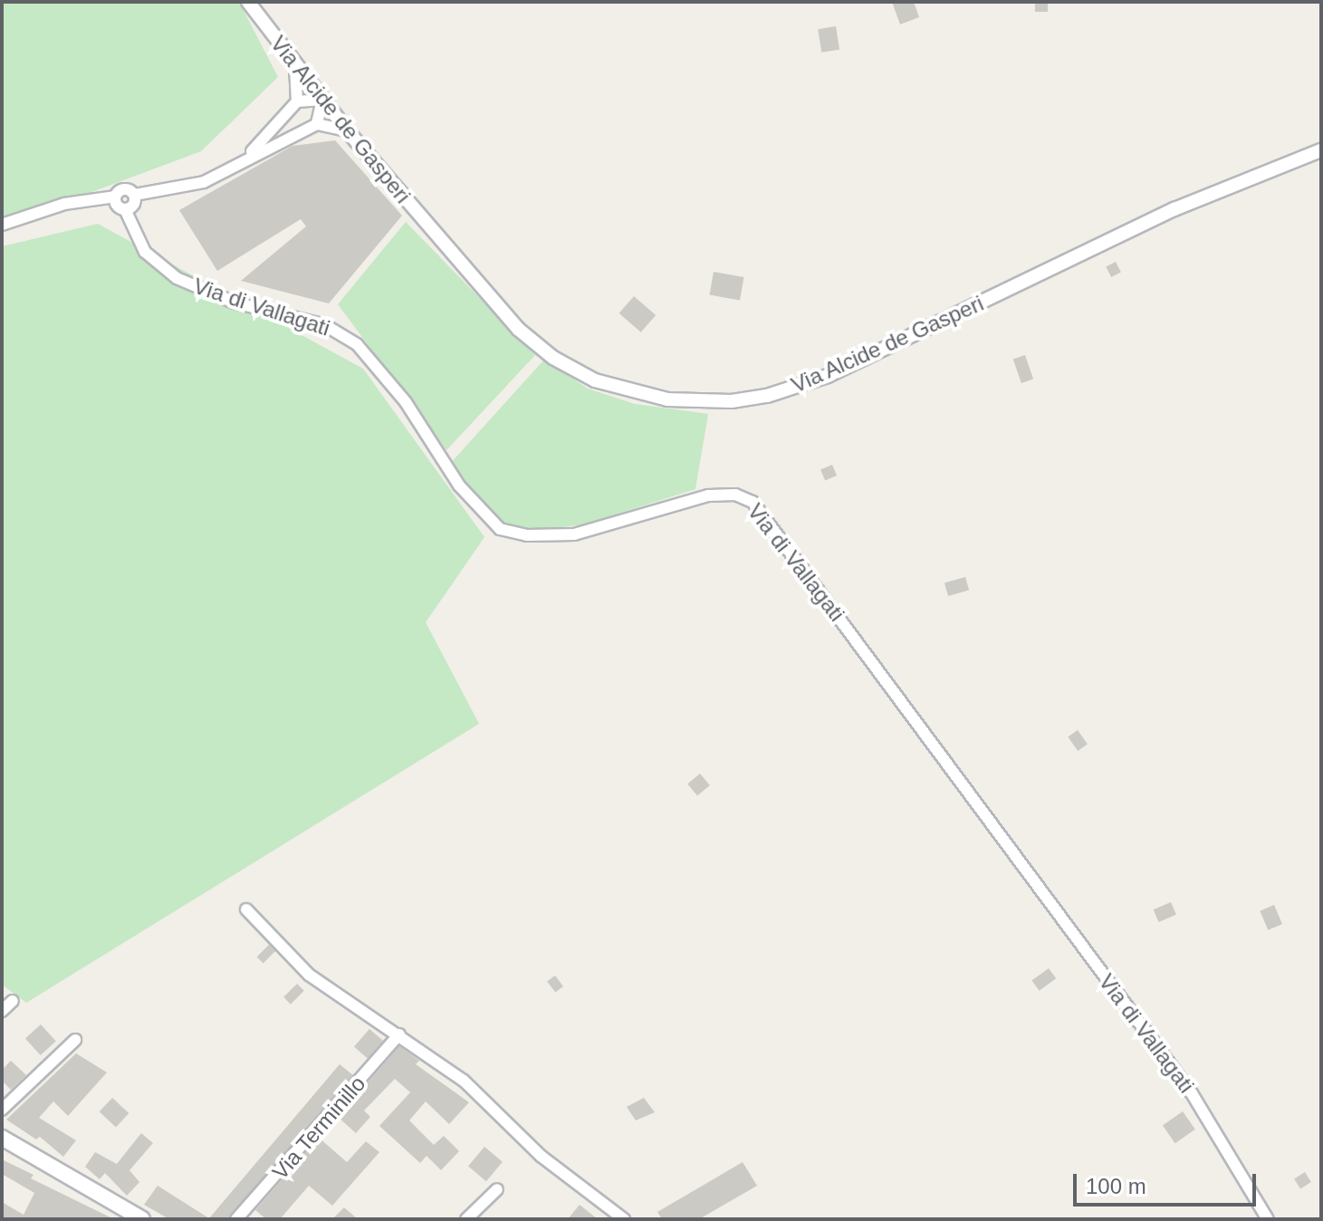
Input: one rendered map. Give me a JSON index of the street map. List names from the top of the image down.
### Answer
{
  "streets": {
    "street": ["Via Alcide de Gasperi", "Via di Vallagati", "Via Terminillo"]
  },
  "scale_bar": "100 m"
}
